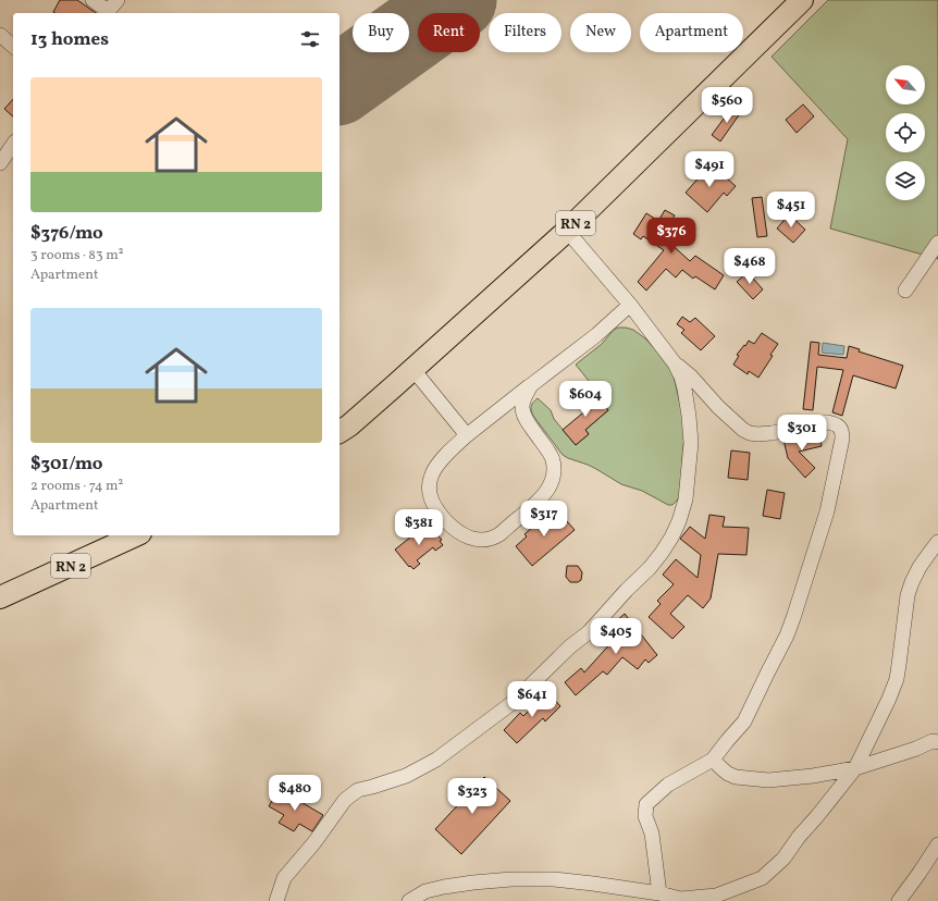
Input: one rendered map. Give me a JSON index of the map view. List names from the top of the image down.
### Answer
{
  "streets": {
    "main road": ["RN 2"]
  },
  "north": "top left",
  "page": {
    "chip": [
      "Buy",
      "Rent",
      "Filters",
      "New",
      "Apartment"
    ],
    "heading": "13 homes",
    "list": [
      {
        "name": "$376/mo",
        "note": "3 rooms · 83 m² · Apartment"
      },
      {
        "name": "$301/mo",
        "note": "2 rooms · 74 m² · Apartment"
      }
    ],
    "price": [
      "$560",
      "$491",
      "$451",
      "$376",
      "$468",
      "$604",
      "$301",
      "$317",
      "$381",
      "$405",
      "$641",
      "$480",
      "$323"
    ]
  }
}
